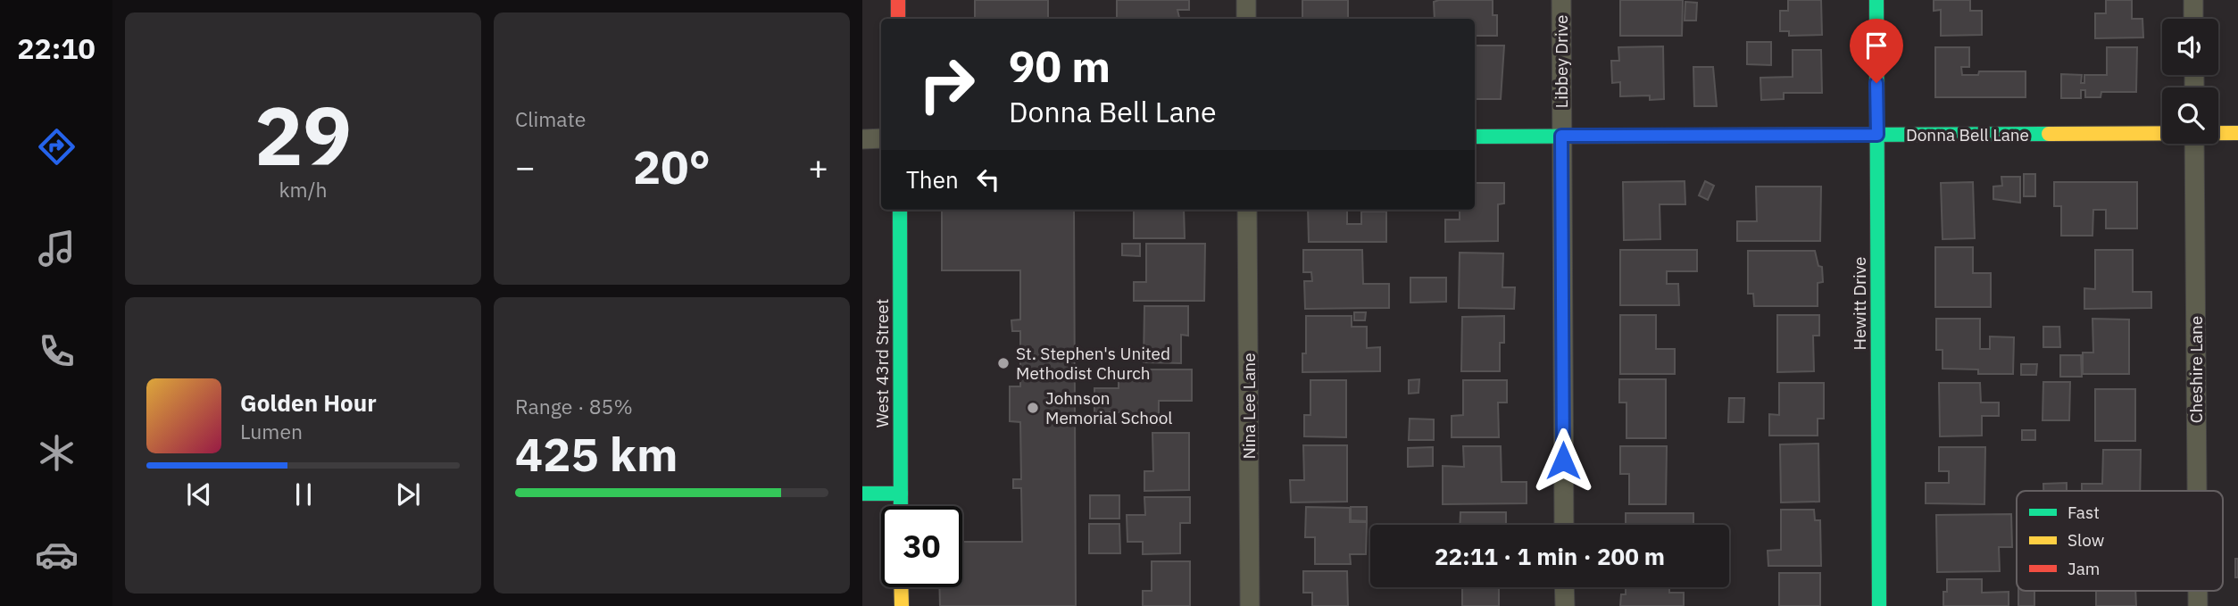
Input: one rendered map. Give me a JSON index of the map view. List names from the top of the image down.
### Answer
{
  "streets": {
    "street": [
      "Libbey Drive",
      "Donna Bell Lane",
      "Hewitt Drive",
      "West 43rd Street",
      "Cheshire Lane",
      "Nina Lee Lane"
    ]
  },
  "crossings": [
    ["Libbey Drive", "Donna Bell Lane"],
    ["Donna Bell Lane", "Hewitt Drive"]
  ],
  "places": ["St. Stephen's United Methodist Church", "Johnson Memorial School"],
  "legend": ["Fast", "Slow", "Jam"],
  "page": {
    "tabs": "22:10",
    "tile": [
      ["29", "km/h"],
      "Climate",
      ["Range · 85%", "425 km"]
    ],
    "turn": ["90 m", "Donna Bell Lane"],
    "heat": ["−", "20°", "+"],
    "then": "Then",
    "song": ["Golden Hour", "Lumen"],
    "limit": "30",
    "trip": "22:11 · 1 min · 200 m"
  }
}
